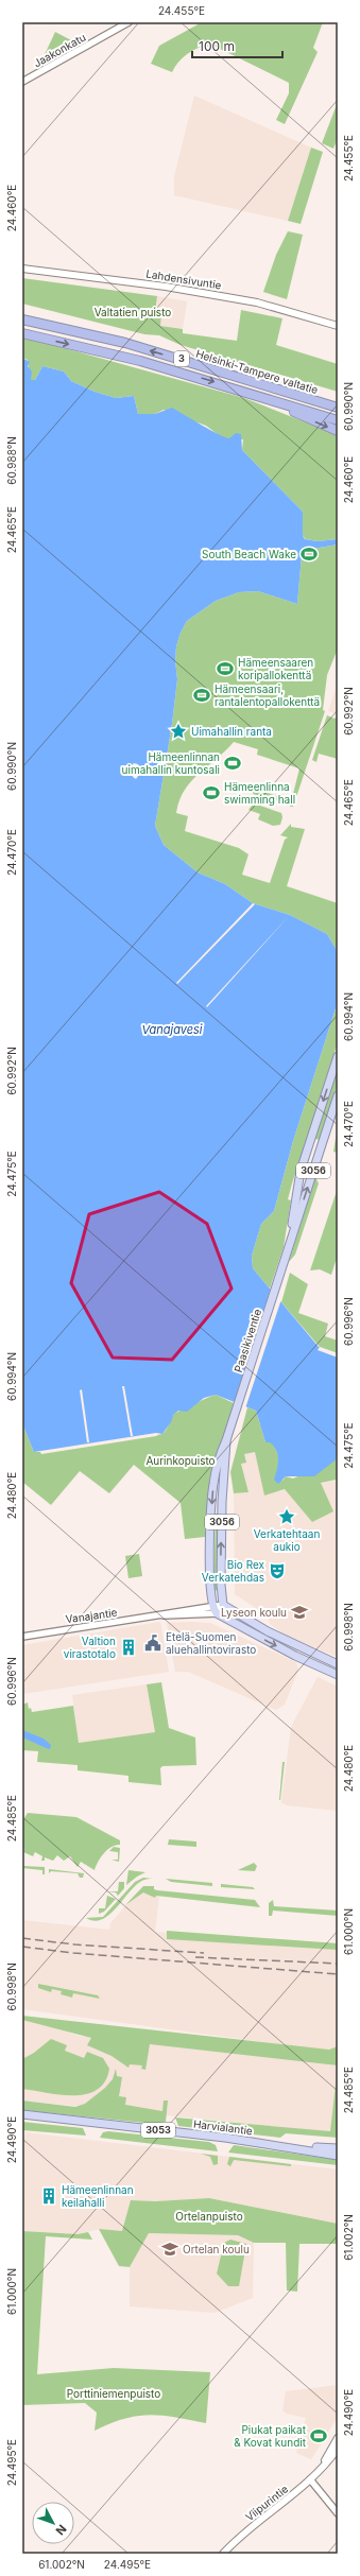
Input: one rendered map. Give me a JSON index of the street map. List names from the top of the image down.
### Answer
{
  "streets": {
    "highway": ["3", "Helsinki-Tampere valtatie"],
    "main road": [
      "Lahdensivuntie",
      "3056",
      "Paasikiventie",
      "Harvialantie",
      "3053",
      "Viipurintie"
    ],
    "street": ["Jaakonkatu", "Vanajantie"]
  },
  "crossings": [
    ["Paasikiventie", "Vanajantie"]
  ],
  "water": ["Vanajavesi"],
  "parks": [
    "Valtatien puisto",
    "Aurinkopuisto",
    "Ortelanpuisto",
    "Porttiniemenpuisto"
  ],
  "places": {
    "sports": [
      "South Beach Wake",
      "Hämeensaaren koripallokenttä",
      "Hämeensaari, rantalentopallokenttä",
      "Hämeenlinnan uimahallin kuntosali",
      "Hämeenlinna swimming hall",
      "Piukat paikat & Kovat kundit"
    ],
    "place": ["Uimahallin ranta", "Verkatehtaan aukio"],
    "theatre": ["Bio Rex Verkatehdas"],
    "school or university": ["Lyseon koulu", "Ortelan koulu"],
    "public building": ["Etelä-Suomen aluehallintovirasto"],
    "building": ["Valtion virastotalo", "Hämeenlinnan keilahalli"]
  },
  "scale_bar": "100 m",
  "north": "bottom right",
  "coordinates": [
    "24.455°E",
    "24.460°E",
    "60.990°N",
    "60.988°N",
    "24.465°E",
    "60.992°N",
    "24.470°E",
    "60.994°N",
    "24.475°E",
    "60.996°N",
    "24.480°E",
    "60.998°N",
    "24.485°E",
    "61.000°N",
    "24.490°E",
    "61.002°N",
    "24.495°E"
  ]
}
